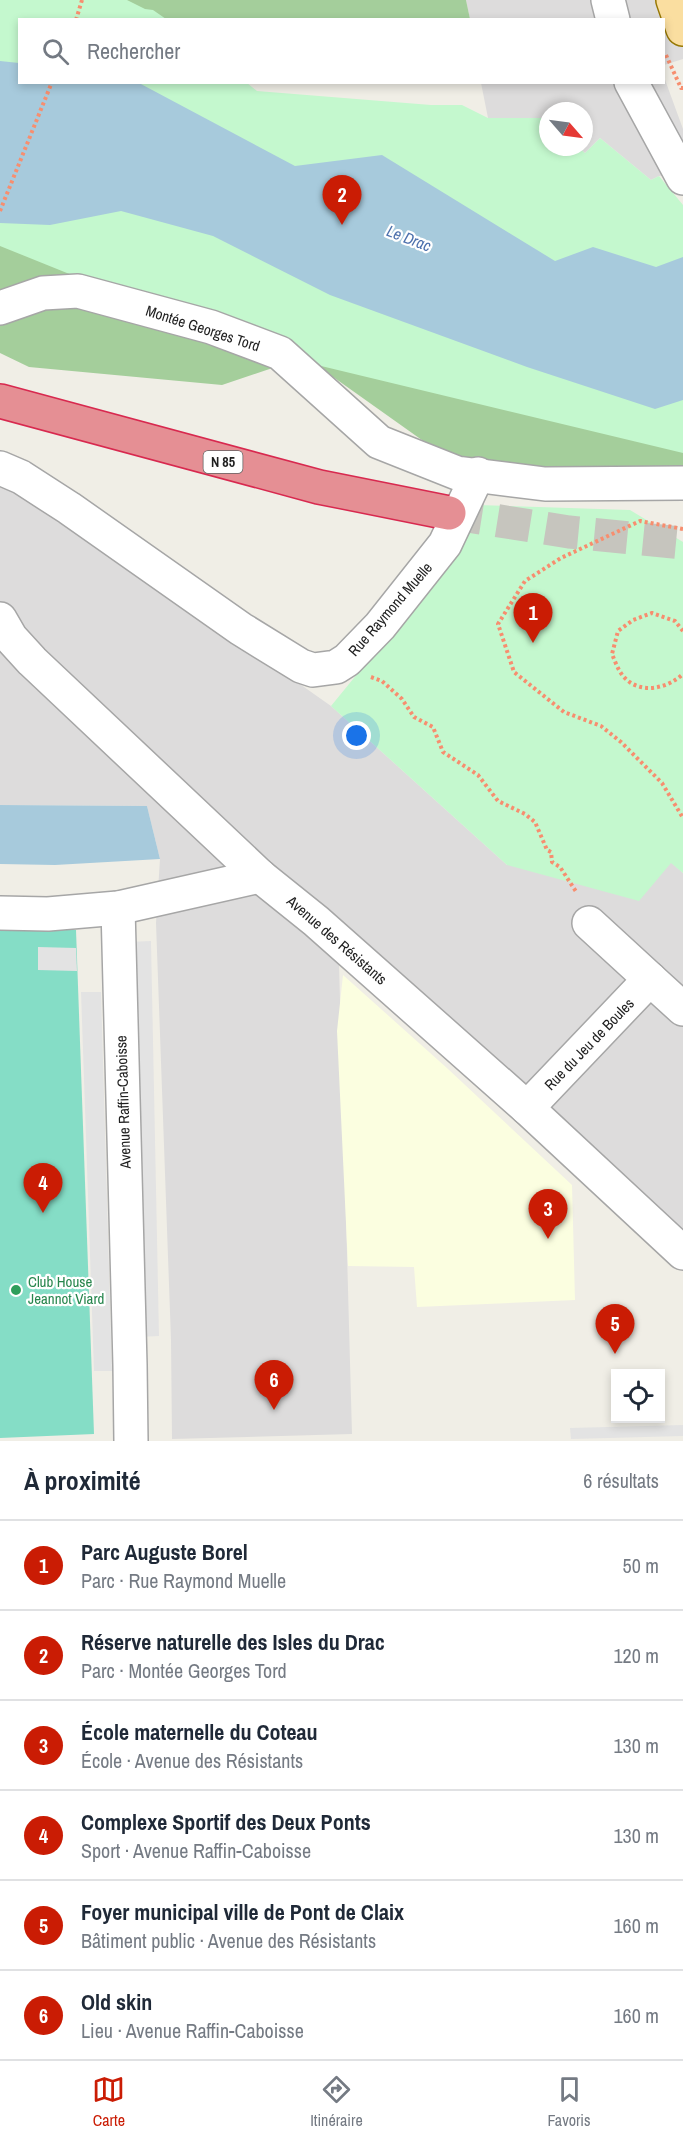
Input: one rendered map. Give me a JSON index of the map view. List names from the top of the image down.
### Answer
{
  "streets": {
    "highway": ["N 85"],
    "street": [
      "Montée Georges Tord",
      "Rue Raymond Muelle",
      "Avenue des Résistants",
      "Rue du Jeu de Boules",
      "Avenue Raffin-Caboisse"
    ]
  },
  "crossings": [
    ["Montée Georges Tord", "Rue Raymond Muelle"],
    ["Avenue des Résistants", "Rue du Jeu de Boules"]
  ],
  "water": ["Le Drac"],
  "places": ["Club House Jeannot Viard"],
  "north": "bottom right",
  "page": {
    "search": "Rechercher",
    "pins": [
      "2",
      "1",
      "4",
      "3",
      "5",
      "6"
    ],
    "heading": ["À proximité", "6 résultats"],
    "list": [
      {
        "mark": "1",
        "name": "Parc Auguste Borel",
        "note": "Parc · Rue Raymond Muelle",
        "value": "50 m"
      },
      {
        "mark": "2",
        "name": "Réserve naturelle des Isles du Drac",
        "note": "Parc · Montée Georges Tord",
        "value": "120 m"
      },
      {
        "mark": "3",
        "name": "École maternelle du Coteau",
        "note": "École · Avenue des Résistants",
        "value": "130 m"
      },
      {
        "mark": "4",
        "name": "Complexe Sportif des Deux Ponts",
        "note": "Sport · Avenue Raffin-Caboisse",
        "value": "130 m"
      },
      {
        "mark": "5",
        "name": "Foyer municipal ville de Pont de Claix",
        "note": "Bâtiment public · Avenue des Résistants",
        "value": "160 m"
      },
      {
        "mark": "6",
        "name": "Old skin",
        "note": "Lieu · Avenue Raffin-Caboisse",
        "value": "160 m"
      }
    ],
    "nav": ["Carte", "Itinéraire", "Favoris"]
  }
}
